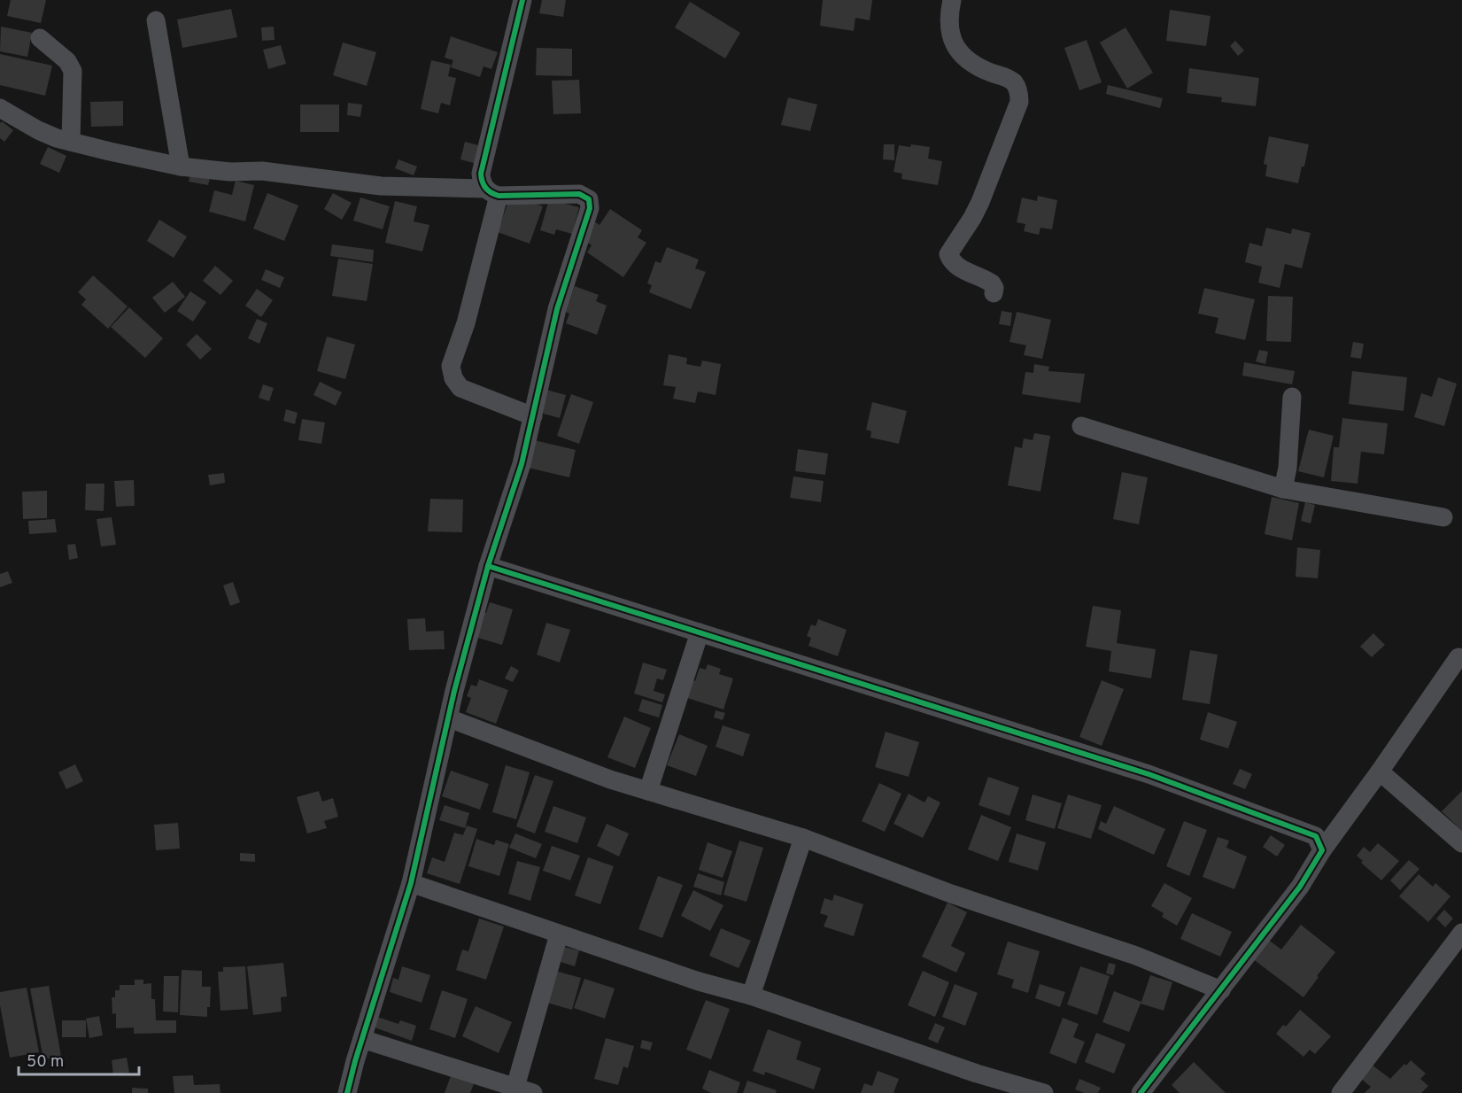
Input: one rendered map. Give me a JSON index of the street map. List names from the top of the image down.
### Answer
{
  "scale_bar": "50 m"
}
